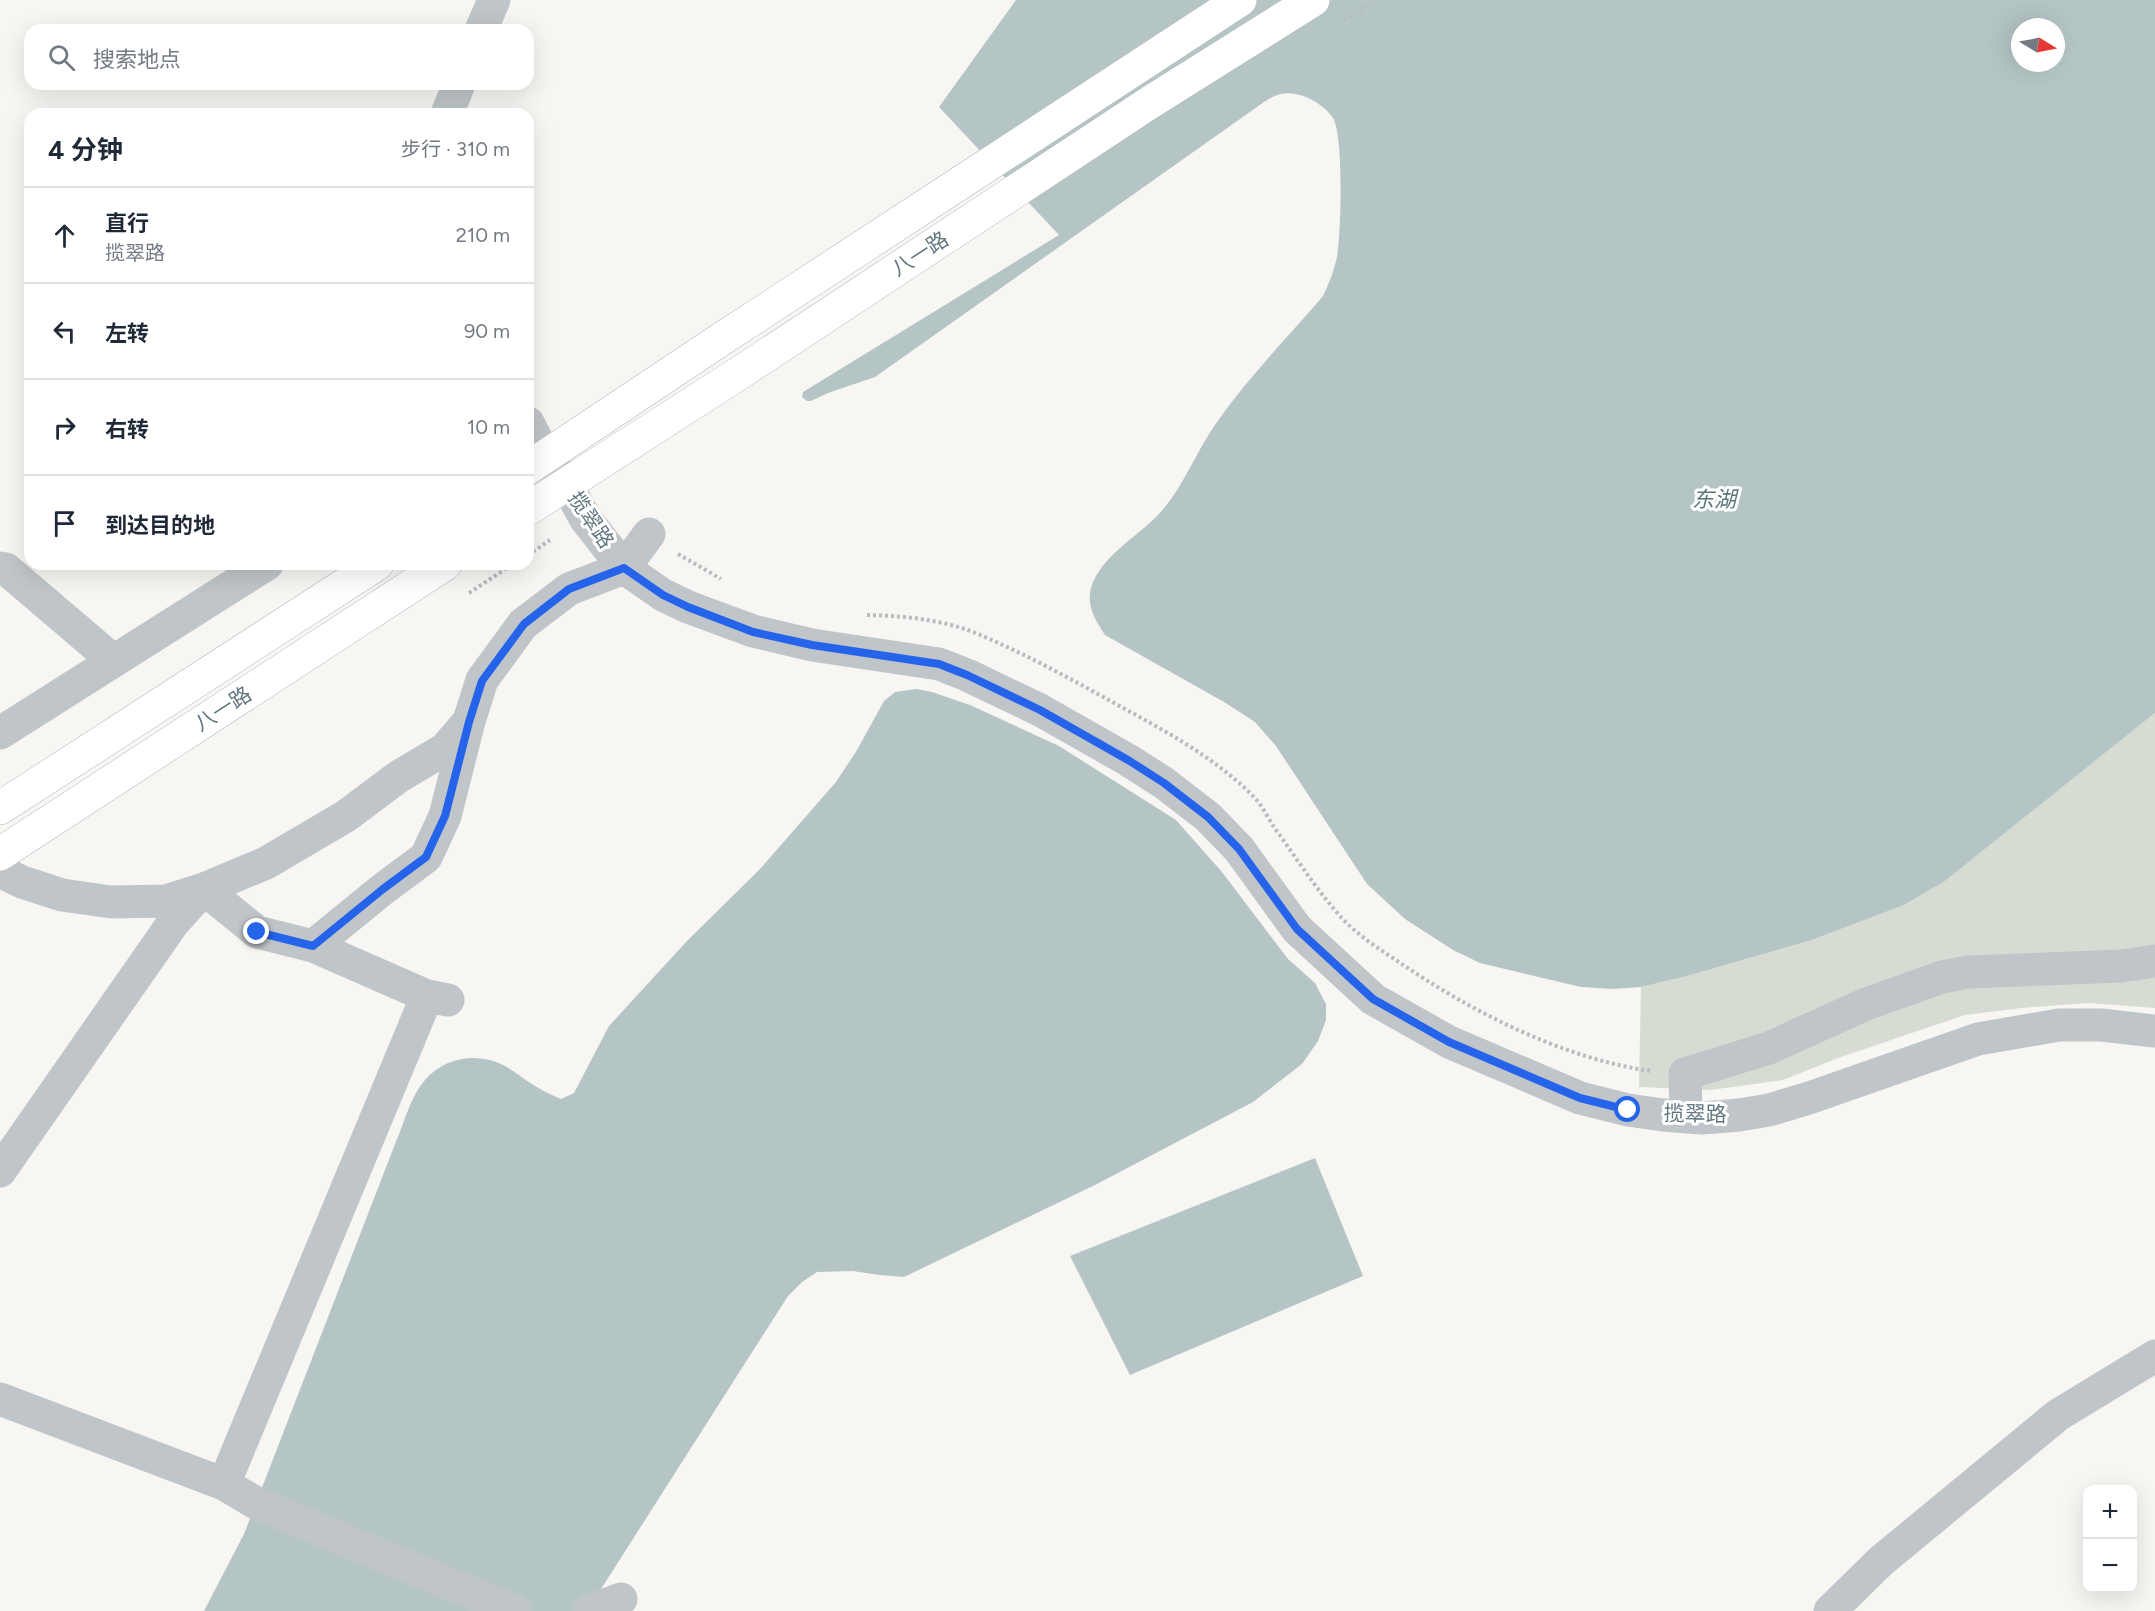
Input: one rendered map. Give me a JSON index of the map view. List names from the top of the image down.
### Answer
{
  "streets": {
    "main road": ["八一路"],
    "street": ["揽翠路"]
  },
  "crossings": [
    ["八一路", "揽翠路"]
  ],
  "water": ["东湖"],
  "north": "right",
  "page": {
    "search": "搜索地点",
    "heading": ["4 分钟", "步行 · 310 m"],
    "list": [
      ["直行", "揽翠路", "210 m"],
      ["左转", "90 m"],
      ["右转", "10 m"],
      "到达目的地"
    ],
    "map_buttons": ["+", "−"]
  }
}
